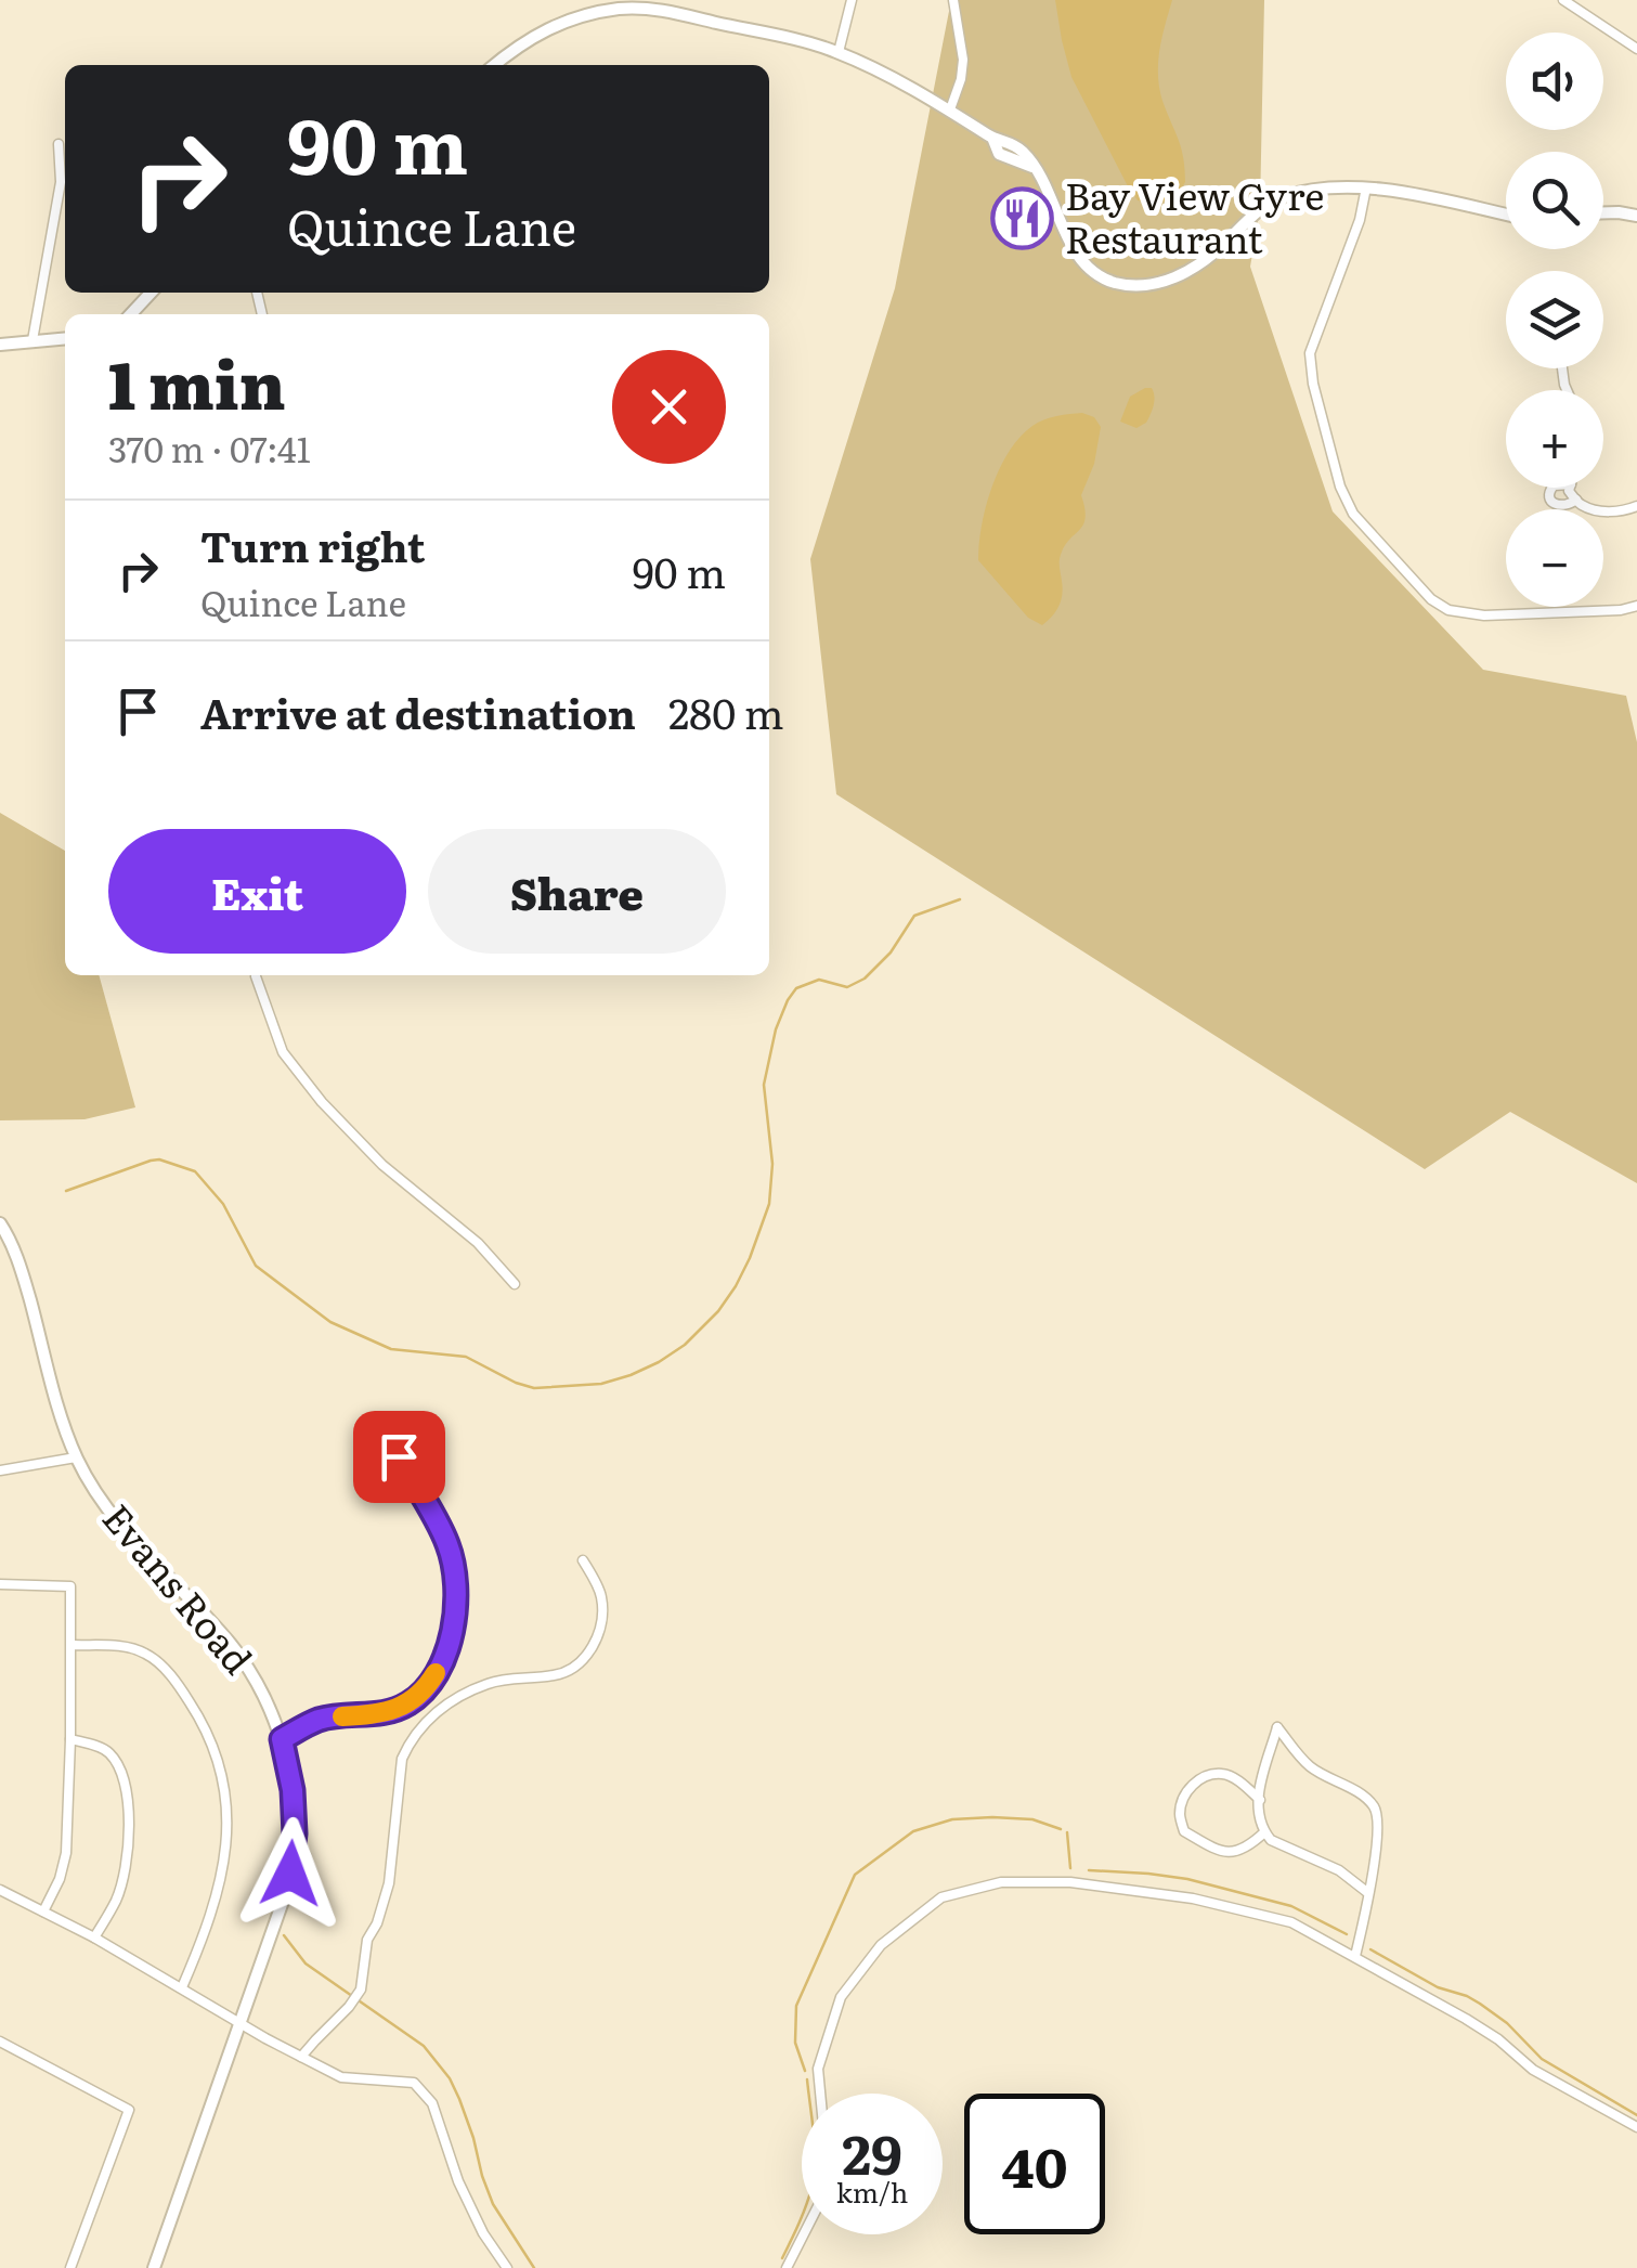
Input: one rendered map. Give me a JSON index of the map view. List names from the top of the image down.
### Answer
{
  "streets": {
    "street": ["Evans Road"]
  },
  "places": {
    "restaurant": ["Bay View Gyre Restaurant"]
  },
  "page": {
    "map_buttons": ["+", "−"],
    "turn": ["90 m", "Quince Lane"],
    "heading": ["1 min", "370 m · 07:41"],
    "list": [
      {
        "name": "Turn right",
        "note": "Quince Lane",
        "value": "90 m"
      },
      {
        "name": "Arrive at destination",
        "value": "280 m"
      }
    ],
    "buttons": ["Exit", "Share"],
    "speed": "29 km/h",
    "limit": "40"
  }
}
